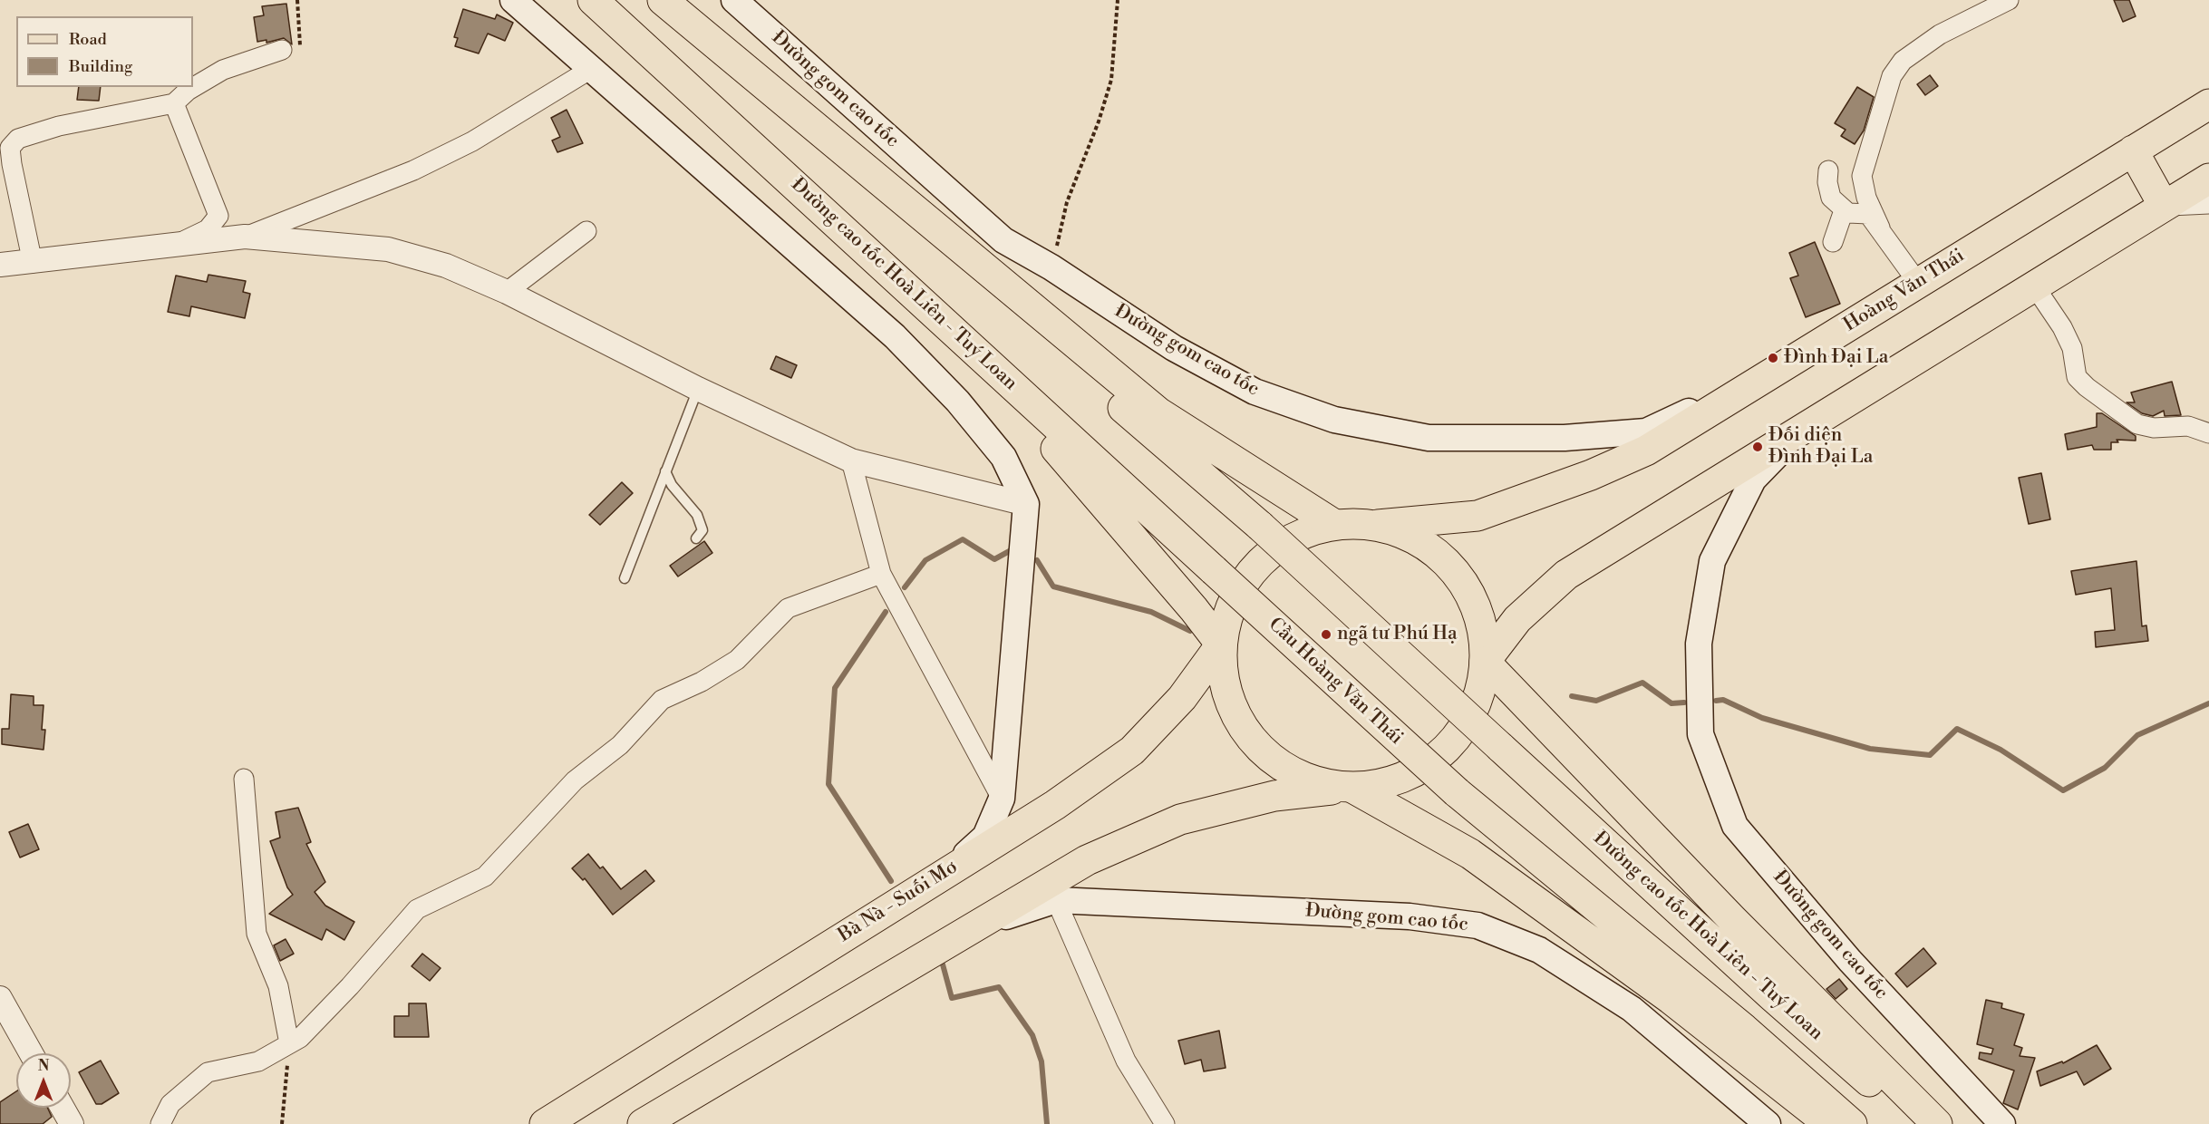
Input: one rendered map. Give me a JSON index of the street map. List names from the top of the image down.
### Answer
{
  "streets": {
    "main road": [
      "Đường gom cao tốc",
      "Đường cao tốc Hoà Liên - Tuý Loan",
      "Hoàng Văn Thái",
      "Cầu Hoàng Văn Thái",
      "Bà Nà - Suối Mơ"
    ]
  },
  "crossings": [
    ["Đường gom cao tốc", "Hoàng Văn Thái"],
    ["Đường cao tốc Hoà Liên - Tuý Loan", "Cầu Hoàng Văn Thái"]
  ],
  "places": ["Đình Đại La", "Đối diện Đình Đại La", "ngã tư Phú Hạ"],
  "legend": ["Road", "Building"],
  "north": "top"
}
